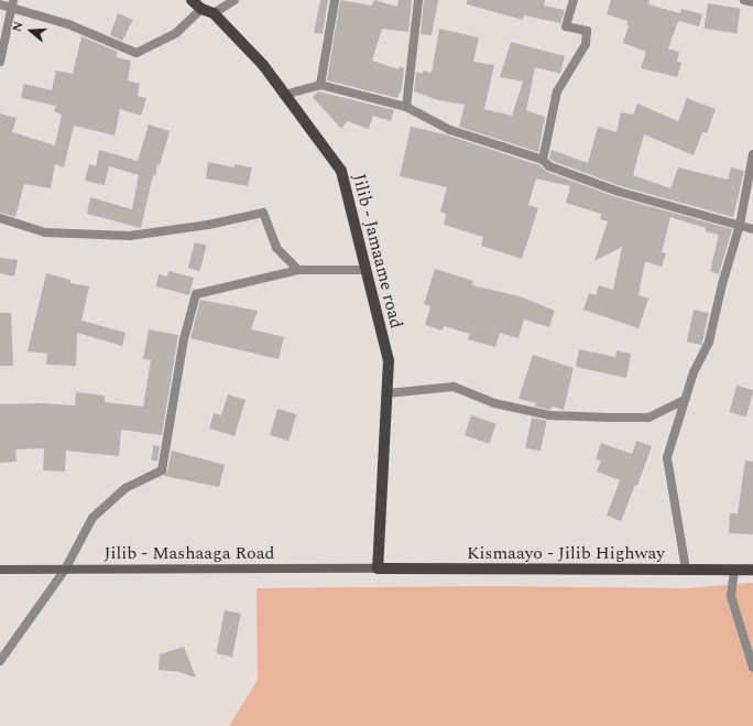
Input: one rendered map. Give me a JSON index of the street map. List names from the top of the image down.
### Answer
{
  "streets": {
    "main road": ["Jilib - Jamaame road", "Jilib - Mashaaga Road", "Kismaayo - Jilib Highway"]
  },
  "crossings": [
    ["Jilib - Jamaame road", "Jilib - Mashaaga Road"],
    ["Jilib - Jamaame road", "Kismaayo - Jilib Highway"],
    ["Jilib - Mashaaga Road", "Kismaayo - Jilib Highway"]
  ],
  "north": "left"
}
